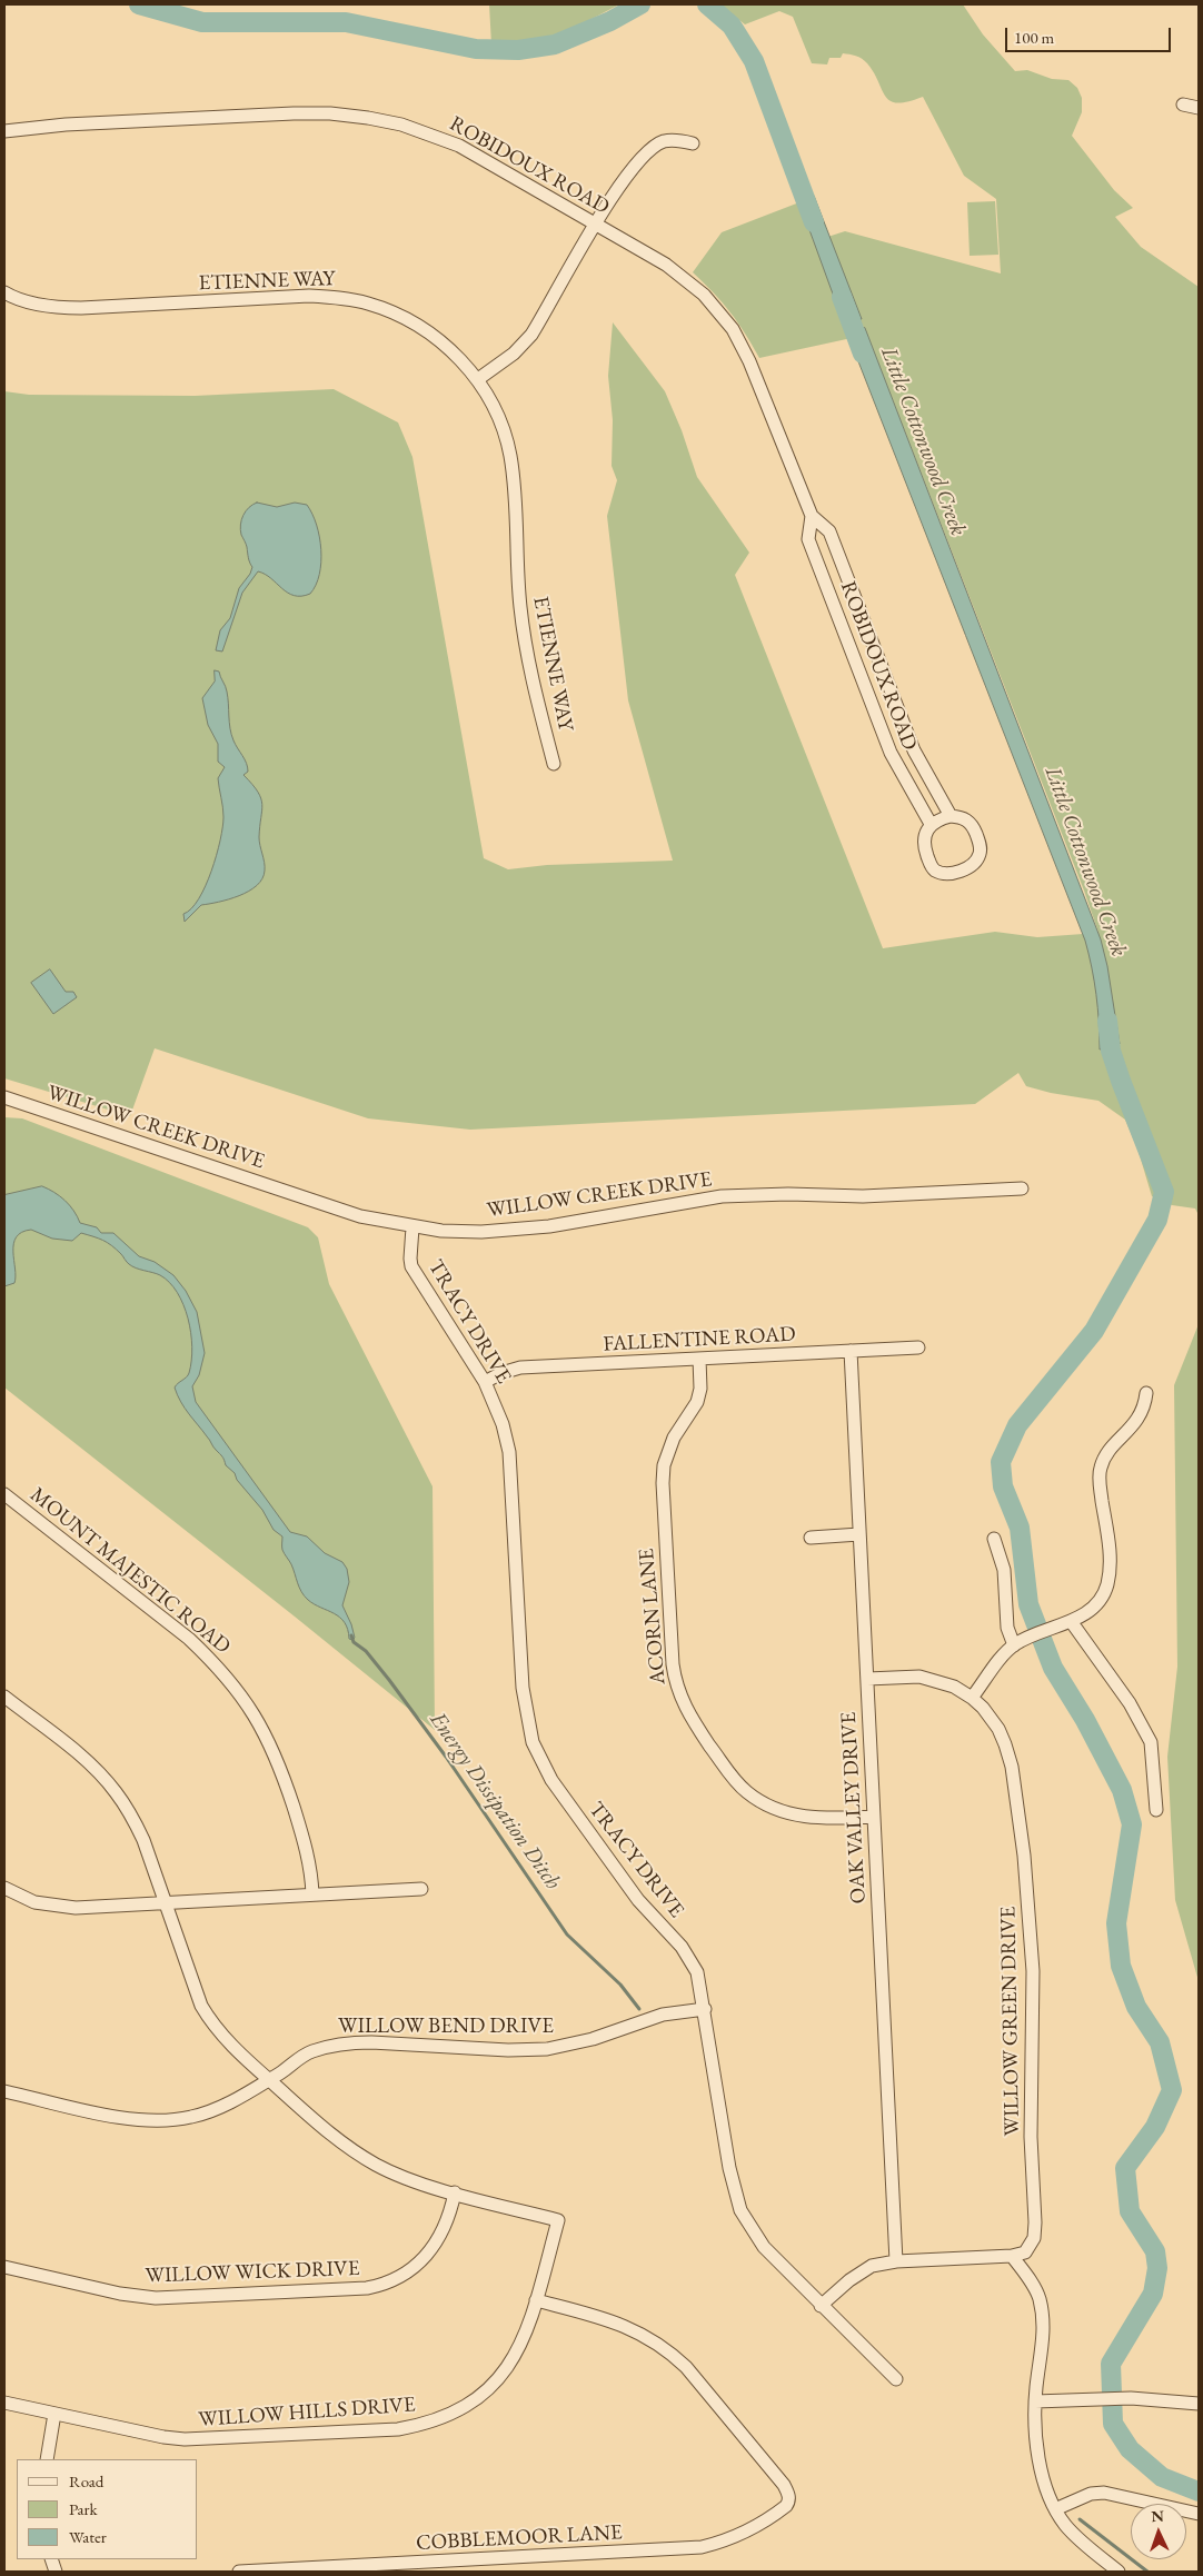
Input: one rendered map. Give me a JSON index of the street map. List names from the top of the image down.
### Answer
{
  "streets": {
    "street": [
      "ROBIDOUX ROAD",
      "ETIENNE WAY",
      "WILLOW CREEK DRIVE",
      "TRACY DRIVE",
      "FALLENTINE ROAD",
      "MOUNT MAJESTIC ROAD",
      "ACORN LANE",
      "OAK VALLEY DRIVE",
      "WILLOW GREEN DRIVE",
      "WILLOW BEND DRIVE",
      "WILLOW WICK DRIVE",
      "WILLOW HILLS DRIVE",
      "COBBLEMOOR LANE"
    ]
  },
  "crossings": [
    ["WILLOW CREEK DRIVE", "TRACY DRIVE"],
    ["TRACY DRIVE", "FALLENTINE ROAD"],
    ["TRACY DRIVE", "WILLOW BEND DRIVE"],
    ["FALLENTINE ROAD", "ACORN LANE"],
    ["FALLENTINE ROAD", "OAK VALLEY DRIVE"],
    ["ACORN LANE", "OAK VALLEY DRIVE"],
    ["OAK VALLEY DRIVE", "WILLOW GREEN DRIVE"],
    ["WILLOW WICK DRIVE", "WILLOW HILLS DRIVE"],
    ["WILLOW HILLS DRIVE", "COBBLEMOOR LANE"]
  ],
  "water": ["Little Cottonwood Creek", "Energy Dissipation Ditch"],
  "legend": ["Road", "Park", "Water"],
  "scale_bar": "100 m",
  "north": "top"
}
